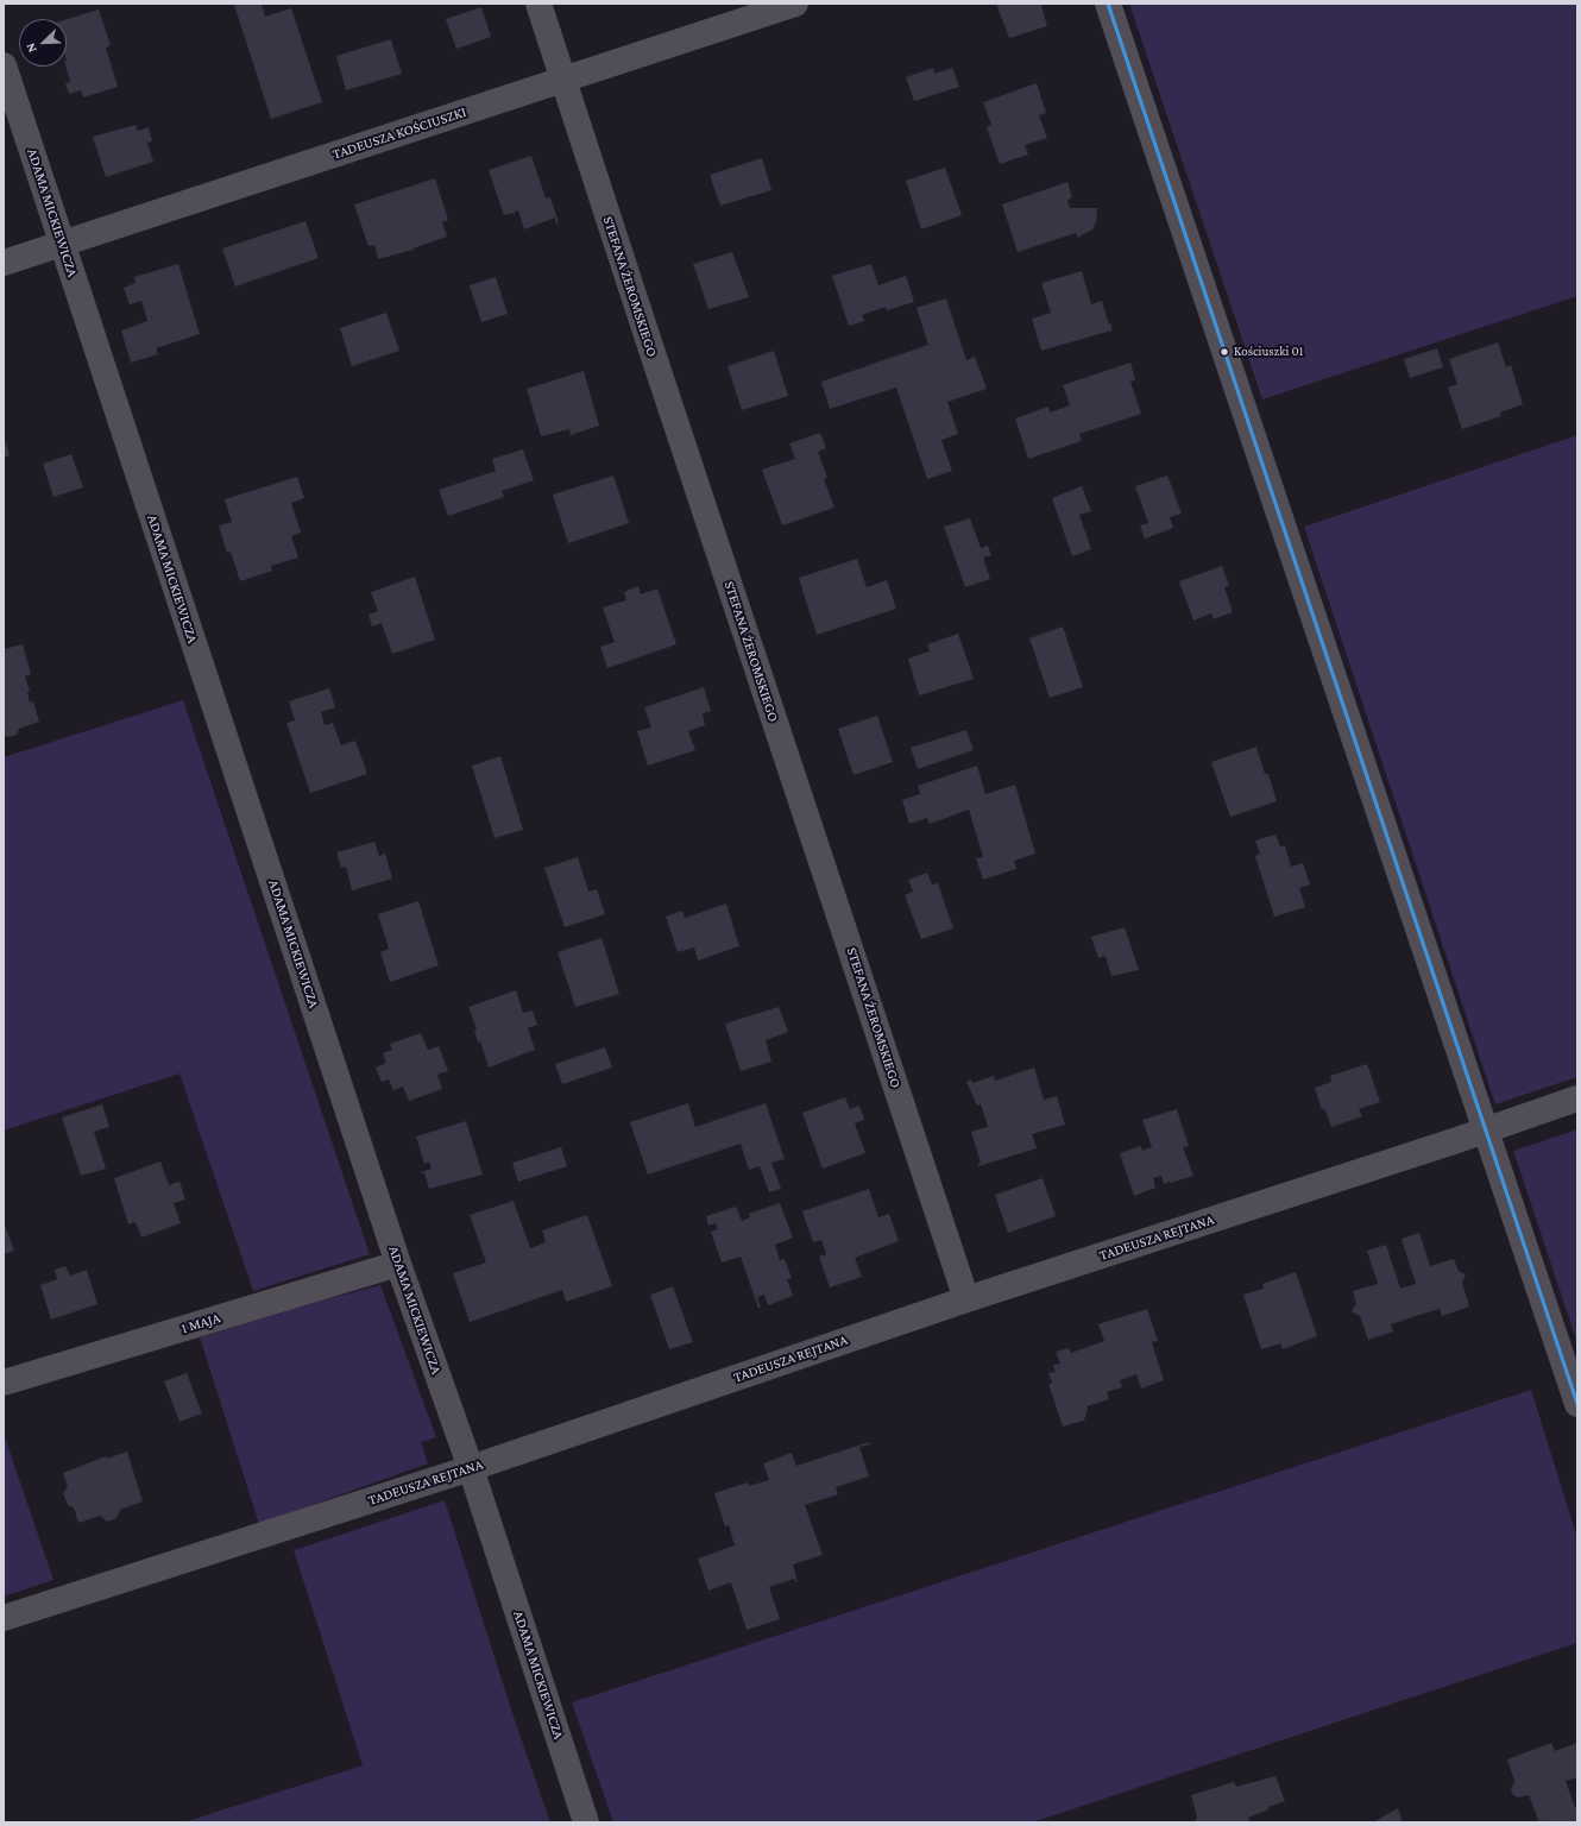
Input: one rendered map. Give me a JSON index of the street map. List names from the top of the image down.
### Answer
{
  "streets": {
    "street": [
      "TADEUSZA KOŚCIUSZKI",
      "ADAMA MICKIEWICZA",
      "STEFANA ŻEROMSKIEGO",
      "TADEUSZA REJTANA",
      "1 MAJA"
    ]
  },
  "crossings": [
    ["TADEUSZA KOŚCIUSZKI", "ADAMA MICKIEWICZA"],
    ["TADEUSZA KOŚCIUSZKI", "STEFANA ŻEROMSKIEGO"],
    ["ADAMA MICKIEWICZA", "TADEUSZA REJTANA"],
    ["ADAMA MICKIEWICZA", "1 MAJA"],
    ["STEFANA ŻEROMSKIEGO", "TADEUSZA REJTANA"]
  ],
  "places": ["Kościuszki 01"],
  "north": "bottom left"
}
